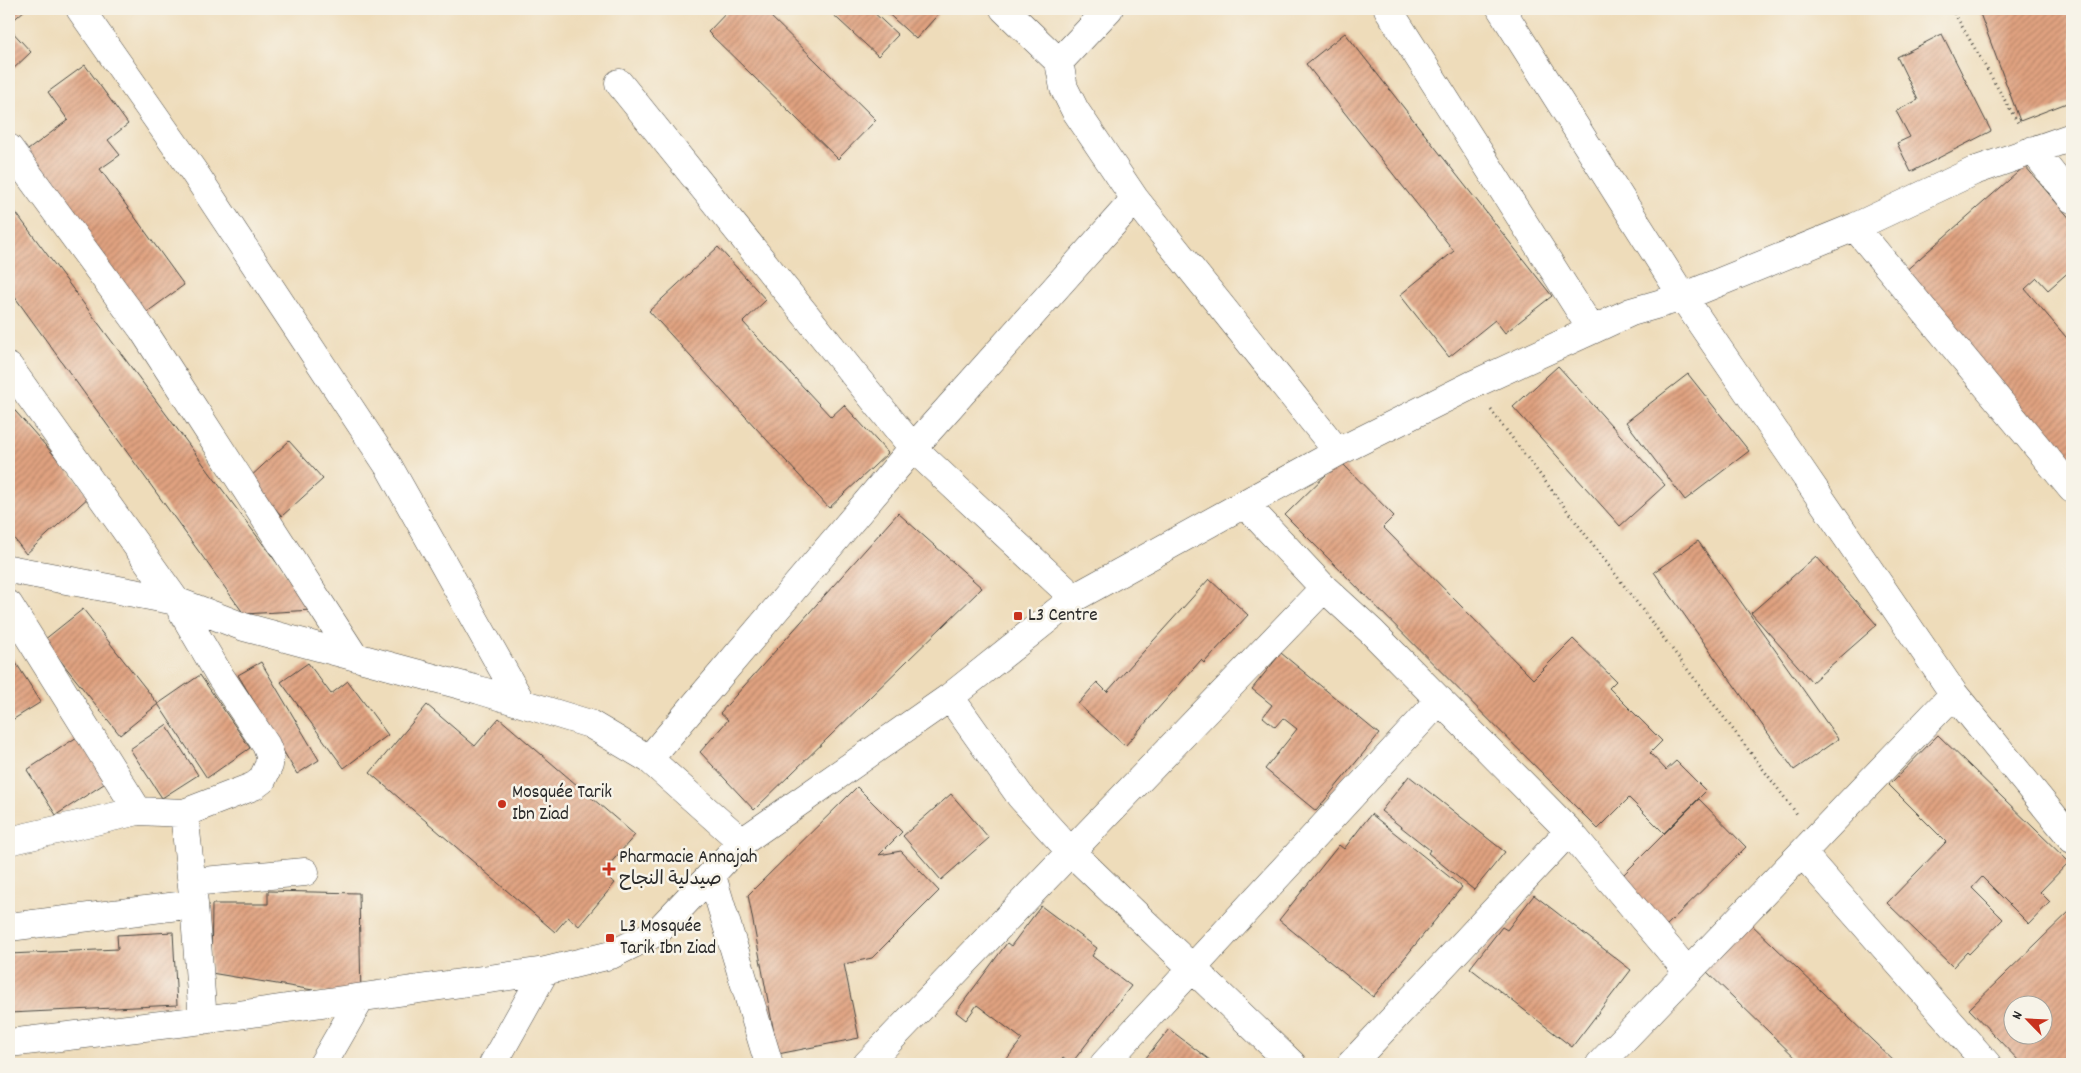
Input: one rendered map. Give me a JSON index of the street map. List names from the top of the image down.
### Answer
{
  "places": {
    "transit": ["L3 Centre", "L3 Mosquée Tarik Ibn Ziad"],
    "other": ["Mosquée Tarik Ibn Ziad"],
    "health": ["Pharmacie Annajah صيدلية النجاح"]
  },
  "north": "top left"
}
